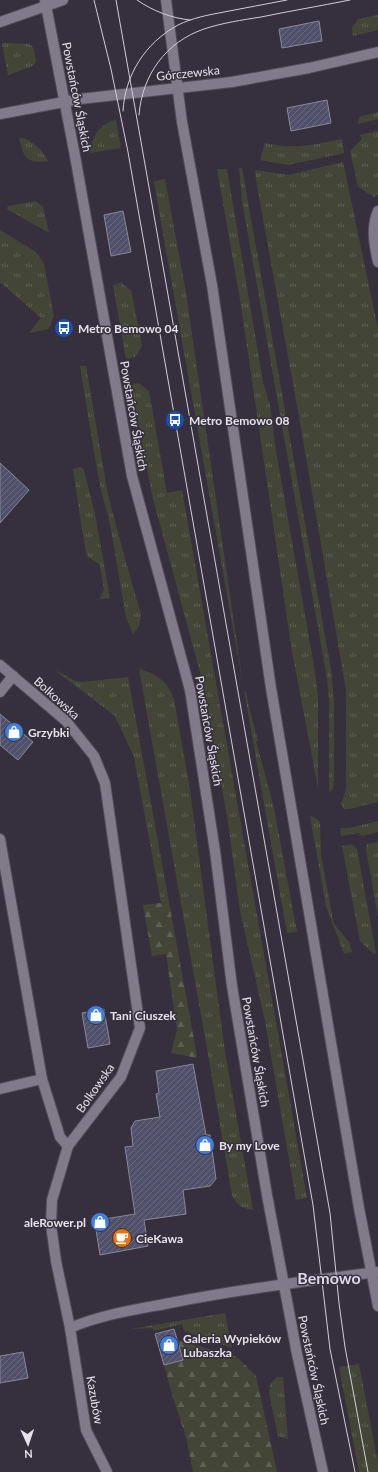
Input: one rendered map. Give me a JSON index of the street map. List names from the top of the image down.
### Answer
{
  "streets": {
    "main road": [
      "Górczewska",
      "Powstańców Śląskich",
      "Bolkowska",
      "Kazubów"
    ]
  },
  "crossings": [
    ["Górczewska", "Powstańców Śląskich"],
    ["Bolkowska", "Kazubów"]
  ],
  "districts": ["Bemowo"],
  "places": {
    "bus stop": ["Metro Bemowo 04", "Metro Bemowo 08"],
    "shop": [
      "Grzybki",
      "Tani Ciuszek",
      "By my Love",
      "aleRower.pl",
      "Galeria Wypieków Lubaszka"
    ],
    "cafe": ["CieKawa"]
  },
  "north": "bottom"
}
